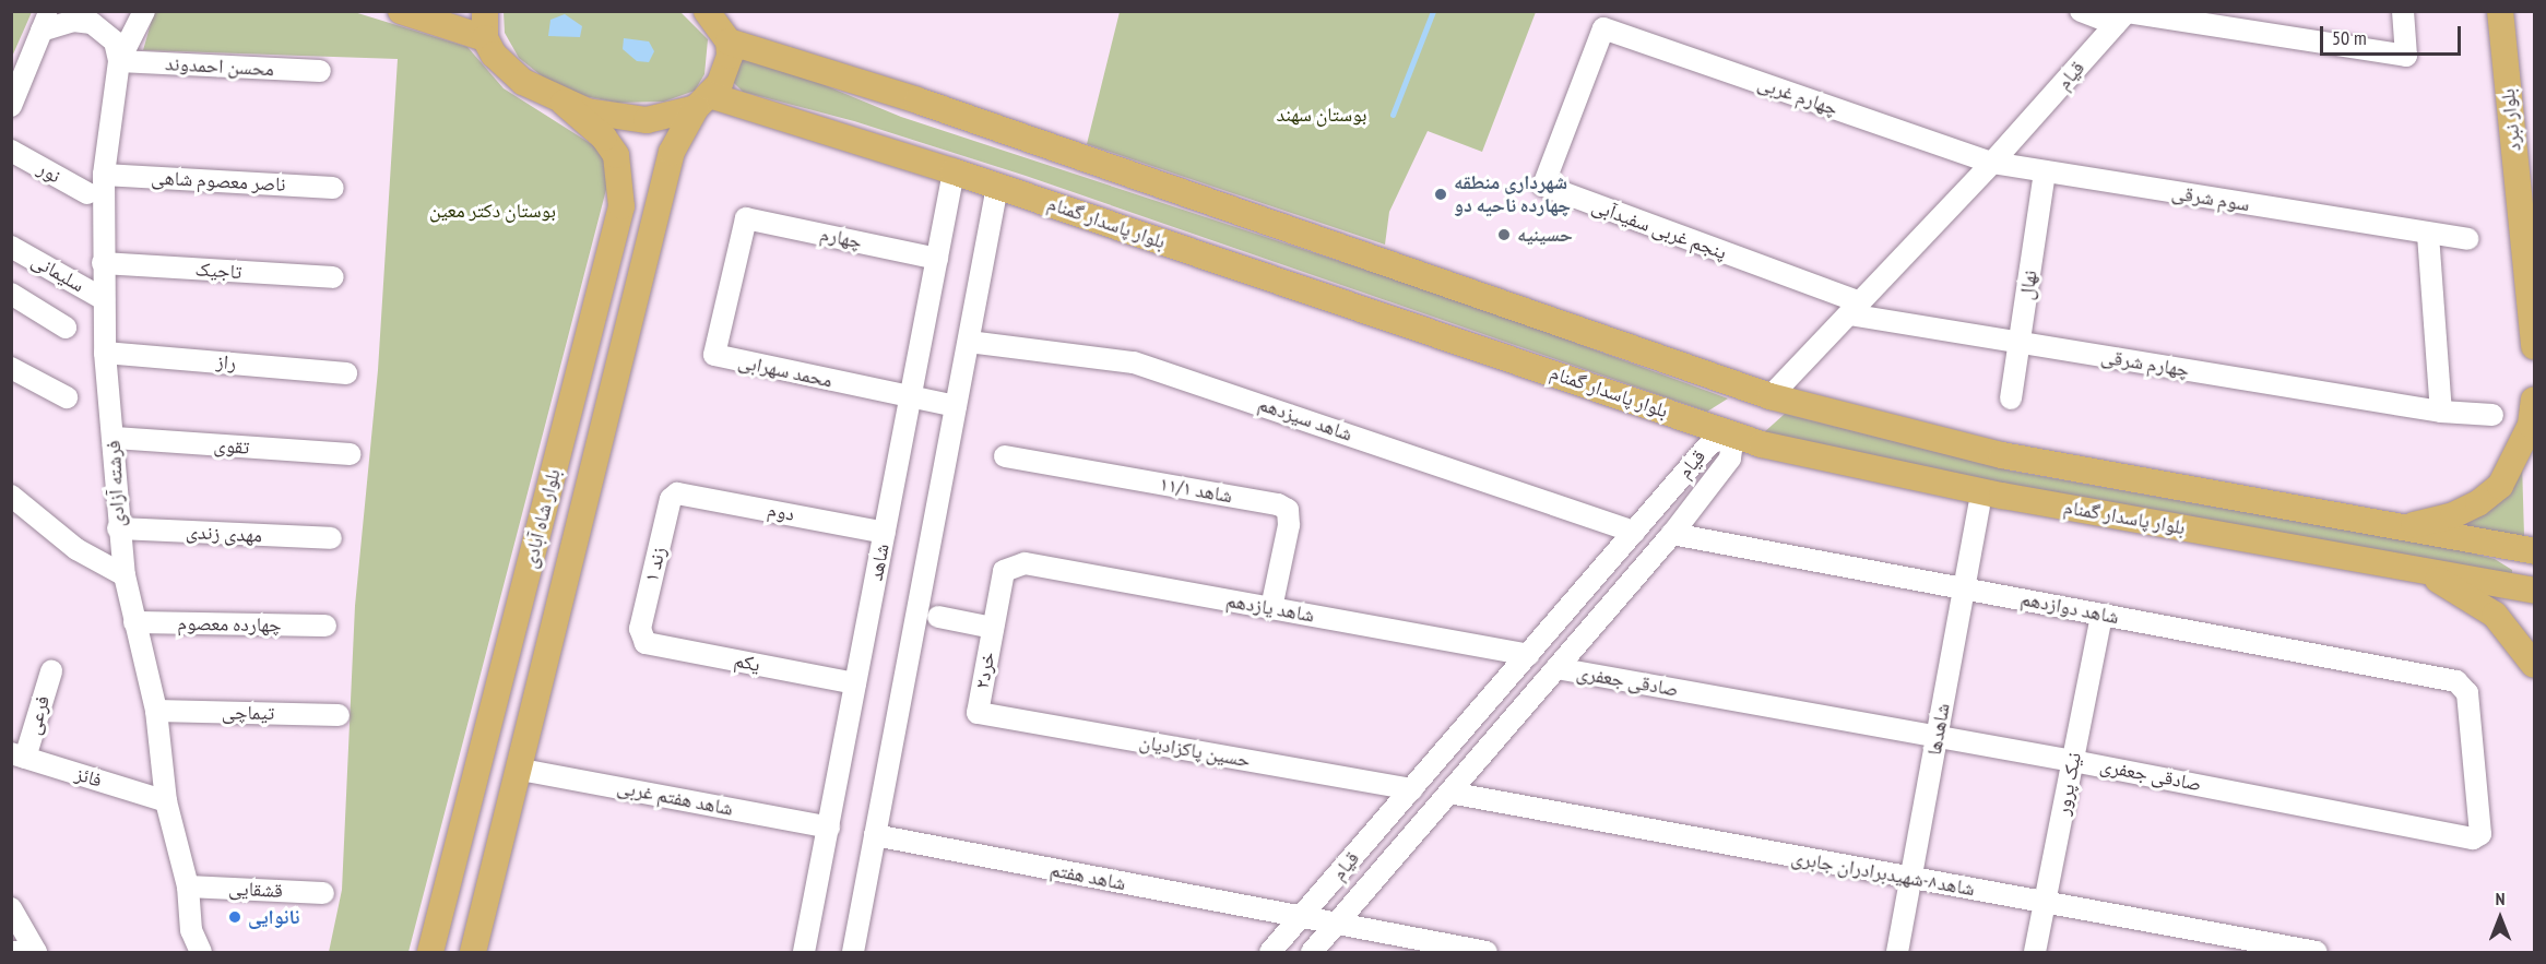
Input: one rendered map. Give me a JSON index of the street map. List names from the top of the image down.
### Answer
{
  "streets": {
    "main road": ["بلوار نبرد", "بلوار پاسدار گمنام", "بلوار شاه آبادی"],
    "street": [
      "محسن احمدوند",
      "قیام",
      "چهارم غربی",
      "نور",
      "ناصر معصوم شاهی",
      "سوم شرقی",
      "پنجم غربی سفیدآبی",
      "چهارم",
      "تاجیک",
      "سلیمانی",
      "نهال",
      "راز",
      "چهارم شرقی",
      "محمد سهرابی",
      "شاهد سیزدهم",
      "تقوی",
      "فرشته آزادی",
      "شاهد ۱۱/۱",
      "دوم",
      "مهدی زندی",
      "شاهد",
      "زند ۱",
      "شاهد یازدهم",
      "شاهد دوازدهم",
      "چهارده معصوم",
      "یکم",
      "خرد۲",
      "صادقی جعفری",
      "تیماچی",
      "فرعی",
      "شاهدها",
      "حسین پاکزادیان",
      "فائز",
      "نیک پرور",
      "شاهد هفتم غربی",
      "شاهد۸-شهیدبرادران جابری",
      "شاهد هفتم",
      "قشقایی"
    ]
  },
  "crossings": [
    ["محسن احمدوند", "فرشته آزادی"],
    ["قیام", "چهارم غربی"],
    ["قیام", "سوم شرقی"],
    ["قیام", "بلوار پاسدار گمنام"],
    ["قیام", "پنجم غربی سفیدآبی"],
    ["قیام", "چهارم شرقی"],
    ["قیام", "شاهد سیزدهم"],
    ["قیام", "شاهد یازدهم"],
    ["قیام", "شاهد دوازدهم"],
    ["قیام", "صادقی جعفری"],
    ["قیام", "حسین پاکزادیان"],
    ["قیام", "شاهد۸-شهیدبرادران جابری"],
    ["قیام", "شاهد هفتم"],
    ["چهارم غربی", "سوم شرقی"],
    ["چهارم غربی", "پنجم غربی سفیدآبی"],
    ["ناصر معصوم شاهی", "فرشته آزادی"],
    ["سوم شرقی", "نهال"],
    ["بلوار پاسدار گمنام", "بلوار شاه آبادی"],
    ["بلوار پاسدار گمنام", "شاهد"],
    ["پنجم غربی سفیدآبی", "چهارم شرقی"],
    ["چهارم", "محمد سهرابی"],
    ["چهارم", "شاهد"],
    ["تاجیک", "فرشته آزادی"],
    ["سلیمانی", "فرشته آزادی"],
    ["نهال", "چهارم شرقی"],
    ["راز", "فرشته آزادی"],
    ["محمد سهرابی", "شاهد"],
    ["تقوی", "فرشته آزادی"],
    ["فرشته آزادی", "مهدی زندی"],
    ["فرشته آزادی", "چهارده معصوم"],
    ["فرشته آزادی", "تیماچی"],
    ["فرشته آزادی", "فائز"],
    ["فرشته آزادی", "قشقایی"],
    ["شاهد ۱۱/۱", "شاهد یازدهم"],
    ["دوم", "شاهد"],
    ["دوم", "زند ۱"],
    ["بلوار شاه آبادی", "شاهد هفتم غربی"],
    ["شاهد", "یکم"],
    ["شاهد", "شاهد هفتم غربی"],
    ["زند ۱", "یکم"],
    ["شاهد یازدهم", "خرد۲"],
    ["شاهد دوازدهم", "صادقی جعفری"],
    ["شاهد دوازدهم", "شاهدها"],
    ["شاهد دوازدهم", "نیک پرور"],
    ["خرد۲", "حسین پاکزادیان"],
    ["صادقی جعفری", "شاهدها"],
    ["صادقی جعفری", "نیک پرور"],
    ["فرعی", "فائز"],
    ["شاهدها", "شاهد۸-شهیدبرادران جابری"],
    ["نیک پرور", "شاهد۸-شهیدبرادران جابری"]
  ],
  "parks": ["بوستان سهند", "بوستان دکتر معین"],
  "places": ["شهرداری منطقه چهارده ناحیه دو", "حسینیه", "نانوایی"],
  "scale_bar": "50 m",
  "north": "top"
}
